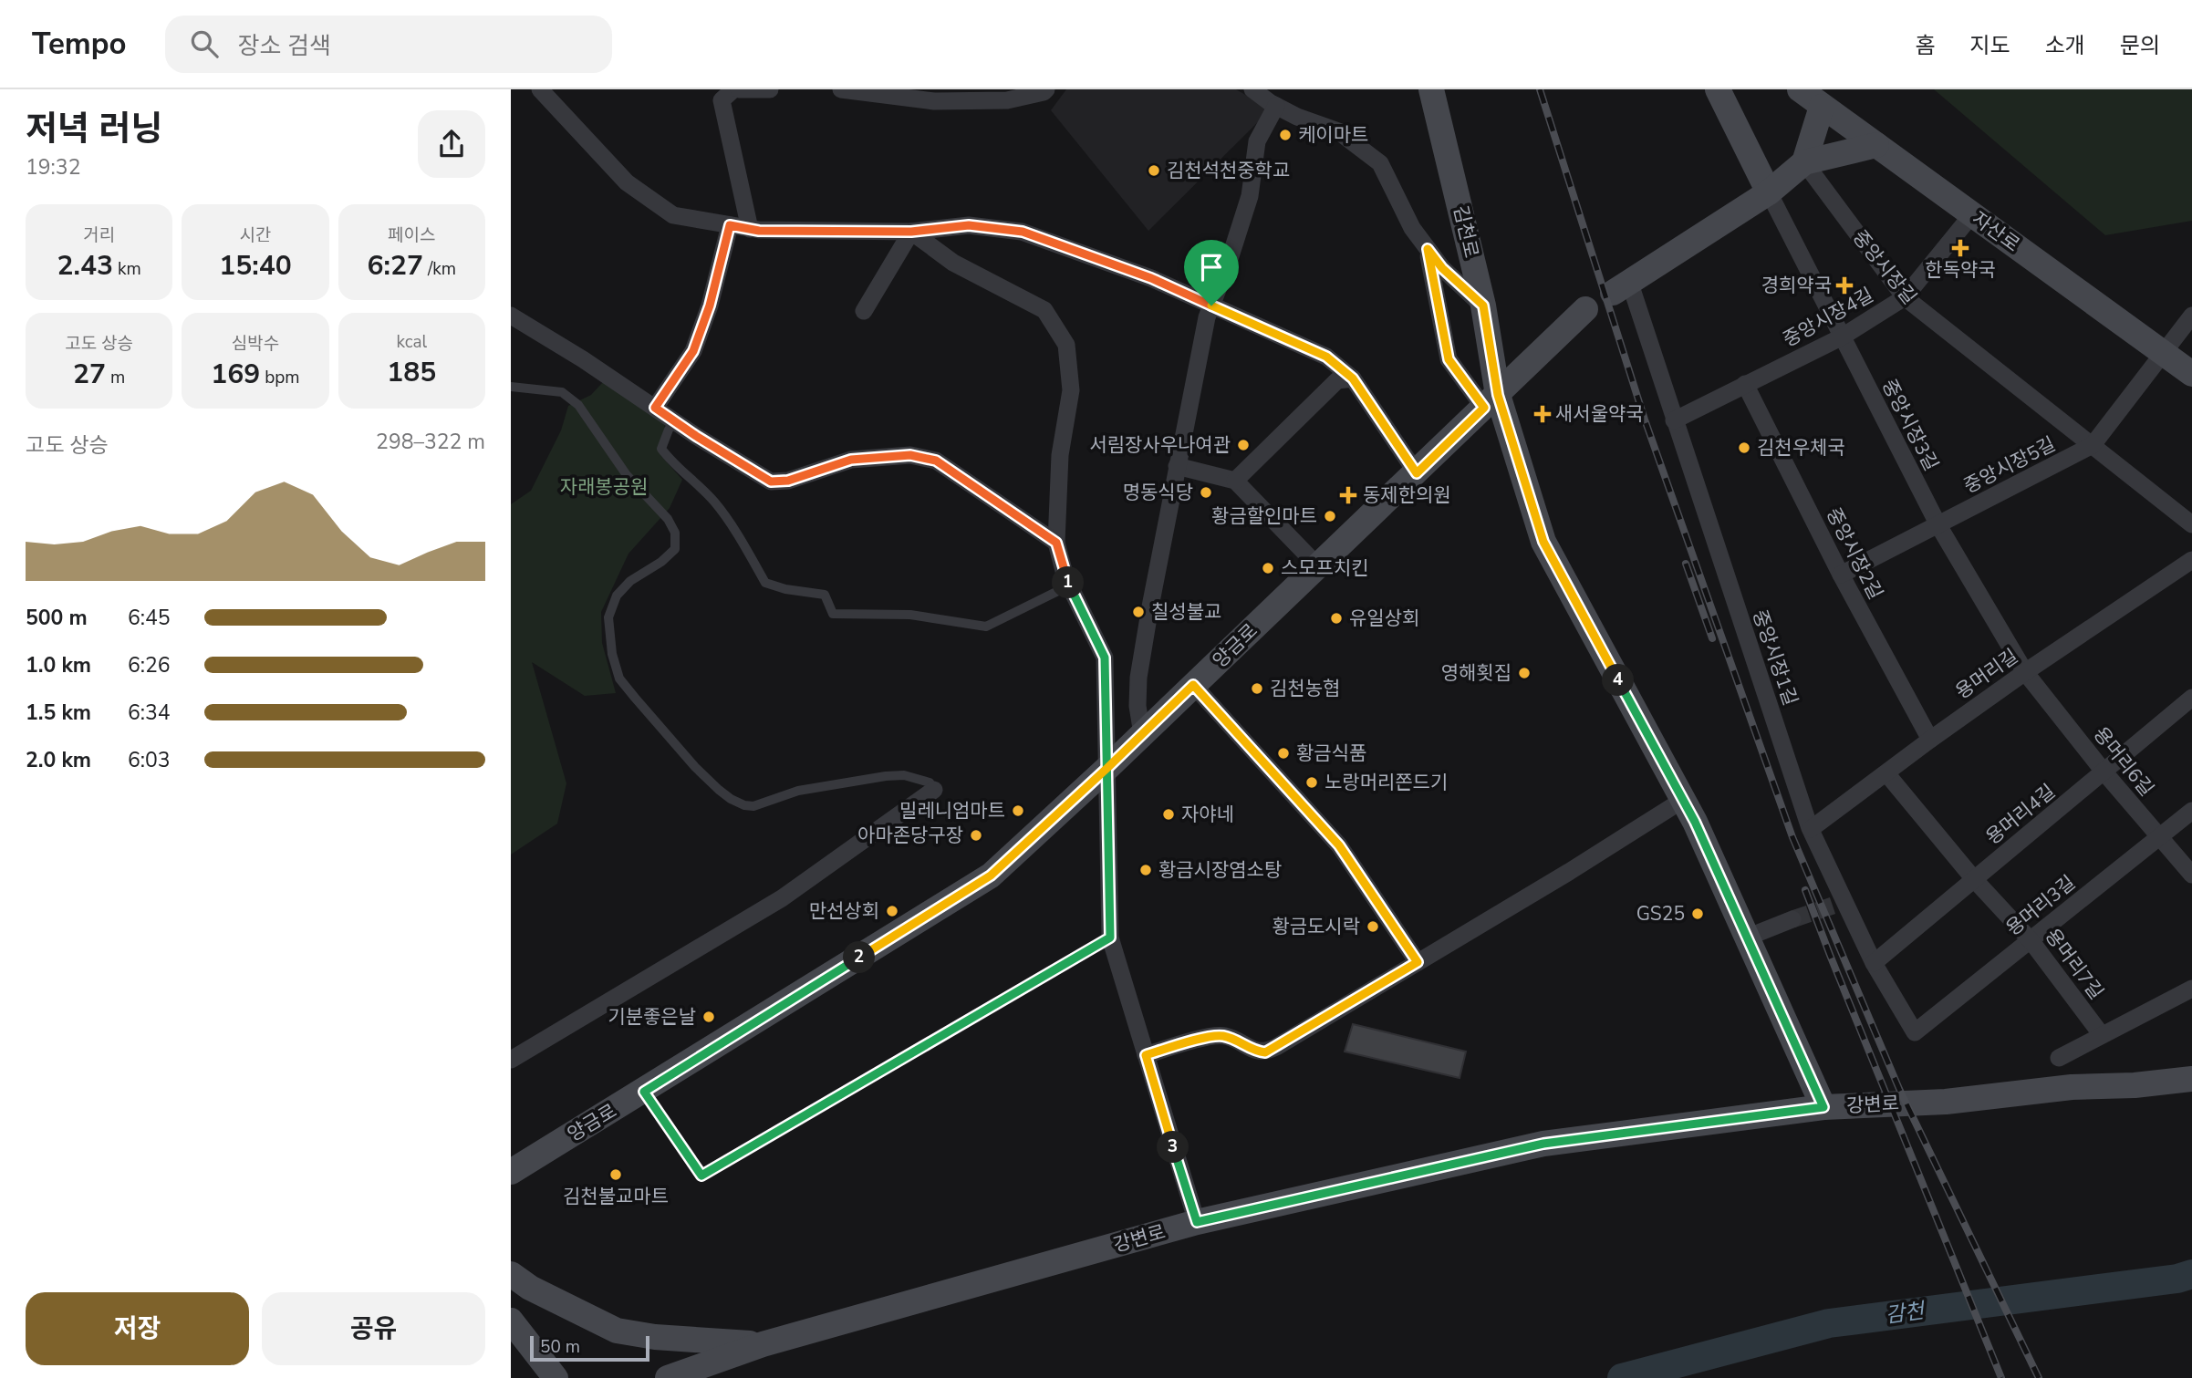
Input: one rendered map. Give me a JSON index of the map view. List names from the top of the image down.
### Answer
{
  "streets": {
    "street": [
      "김천로",
      "자산로",
      "중앙시장길",
      "중앙시장4길",
      "중앙시장3길",
      "중앙시장5길",
      "중앙시장2길",
      "양금로",
      "중앙시장1길",
      "용머리길",
      "용머리6길",
      "용머리4길",
      "용머리3길",
      "용머리7길",
      "강변로"
    ]
  },
  "crossings": [
    ["김천로", "양금로"],
    ["김천로", "강변로"],
    ["자산로", "중앙시장4길"],
    ["자산로", "중앙시장5길"],
    ["중앙시장길", "중앙시장4길"],
    ["중앙시장길", "중앙시장5길"],
    ["중앙시장4길", "중앙시장3길"],
    ["중앙시장4길", "중앙시장2길"],
    ["중앙시장4길", "중앙시장1길"],
    ["중앙시장3길", "중앙시장5길"],
    ["중앙시장3길", "용머리길"],
    ["중앙시장3길", "용머리6길"],
    ["중앙시장5길", "중앙시장2길"],
    ["중앙시장2길", "용머리길"],
    ["중앙시장1길", "용머리길"],
    ["중앙시장1길", "용머리4길"],
    ["중앙시장1길", "용머리3길"],
    ["용머리길", "용머리6길"],
    ["용머리길", "용머리7길"],
    ["용머리6길", "용머리4길"],
    ["용머리6길", "용머리3길"],
    ["용머리4길", "용머리7길"],
    ["용머리3길", "용머리7길"]
  ],
  "water": ["감천"],
  "parks": ["자래봉공원"],
  "places": {
    "other": [
      "케이마트",
      "김천석천중학교",
      "서림장사우나여관",
      "김천우체국",
      "명동식당",
      "황금할인마트",
      "스모프치킨",
      "칠성불교",
      "유일상회",
      "영해횟집",
      "김천농협",
      "황금식품",
      "노랑머리쫀드기",
      "밀레니엄마트",
      "자야네",
      "아마존당구장",
      "황금시장염소탕",
      "만선상회",
      "GS25",
      "황금도시락",
      "기분좋은날",
      "김천불교마트"
    ],
    "health": [
      "한독약국",
      "경희약국",
      "새서울약국",
      "동제한의원"
    ]
  },
  "scale_bar": "50 m",
  "page": {
    "header": "Tempo",
    "search": "장소 검색",
    "nav": [
      "홈",
      "지도",
      "소개",
      "문의"
    ],
    "heading": ["저녁 러닝", "19:32"],
    "stats": [
      ["거리", "2.43 km"],
      ["시간", "15:40"],
      ["페이스", "6:27 /km"],
      ["고도 상승", "27 m"],
      ["심박수", "169 bpm"],
      ["kcal", "185"]
    ],
    "chart": ["고도 상승", "298–322 m"],
    "pins": [
      "1",
      "4",
      "2",
      "3"
    ],
    "list": [
      {
        "name": "500 m",
        "note": "6:45"
      },
      {
        "name": "1.0 km",
        "note": "6:26"
      },
      {
        "name": "1.5 km",
        "note": "6:34"
      },
      {
        "name": "2.0 km",
        "note": "6:03"
      }
    ],
    "buttons": ["저장", "공유"],
    "scale": "50 m"
  }
}
